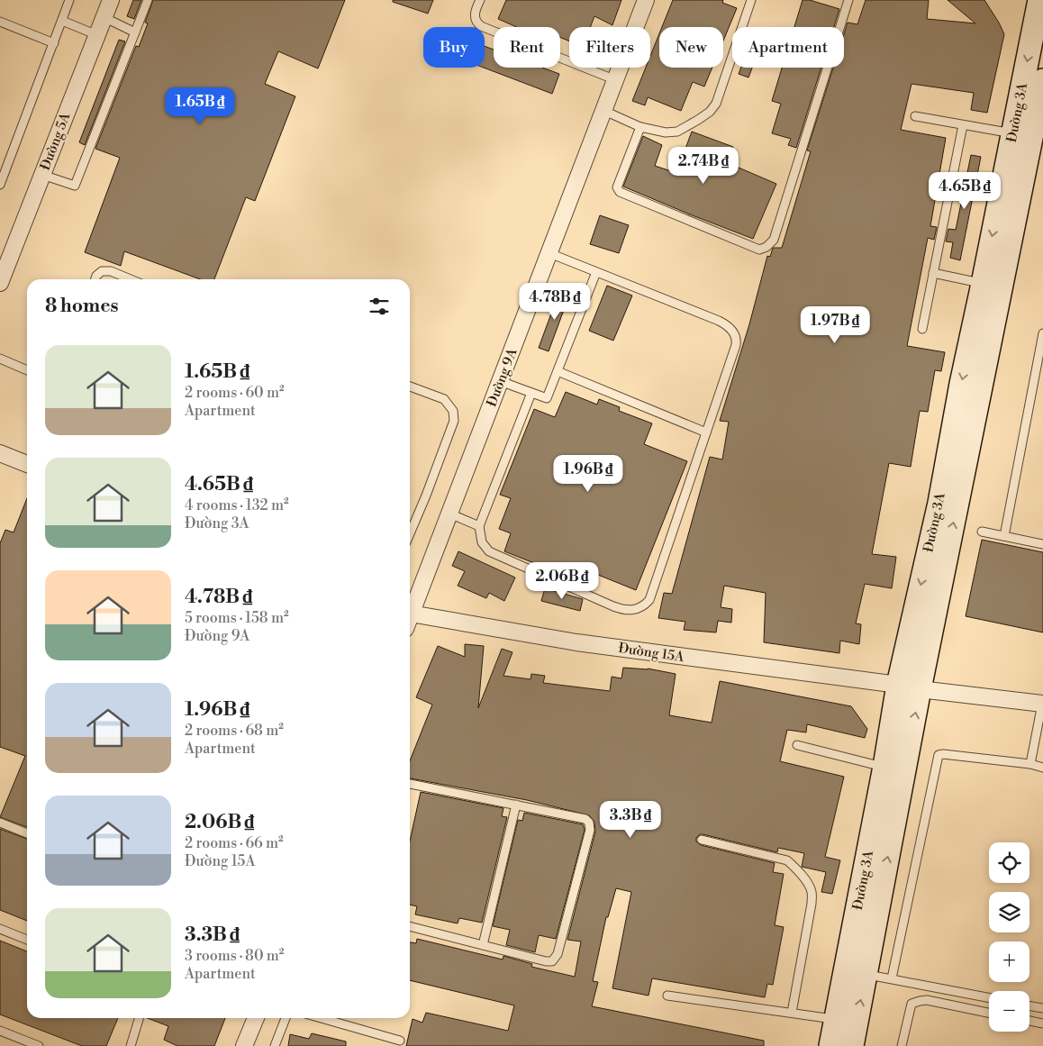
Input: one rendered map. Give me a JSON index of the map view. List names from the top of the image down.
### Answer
{
  "streets": {
    "street": [
      "Đường 3A",
      "Đường 5A",
      "Đường 9A",
      "Đường 15A"
    ]
  },
  "crossings": [
    ["Đường 3A", "Đường 15A"]
  ],
  "page": {
    "chip": [
      "Buy",
      "Rent",
      "Filters",
      "New",
      "Apartment"
    ],
    "price": [
      "1.65B ₫",
      "2.74B ₫",
      "4.65B ₫",
      "4.78B ₫",
      "1.97B ₫",
      "1.96B ₫",
      "2.06B ₫",
      "3.3B ₫"
    ],
    "heading": "8 homes",
    "list": [
      {
        "name": "1.65B ₫",
        "note": "2 rooms · 60 m² · Apartment"
      },
      {
        "name": "4.65B ₫",
        "note": "4 rooms · 132 m² · Đường 3A"
      },
      {
        "name": "4.78B ₫",
        "note": "5 rooms · 158 m² · Đường 9A"
      },
      {
        "name": "1.96B ₫",
        "note": "2 rooms · 68 m² · Apartment"
      },
      {
        "name": "2.06B ₫",
        "note": "2 rooms · 66 m² · Đường 15A"
      },
      {
        "name": "3.3B ₫",
        "note": "3 rooms · 80 m² · Apartment"
      }
    ],
    "map_buttons": ["+", "−"]
  }
}
